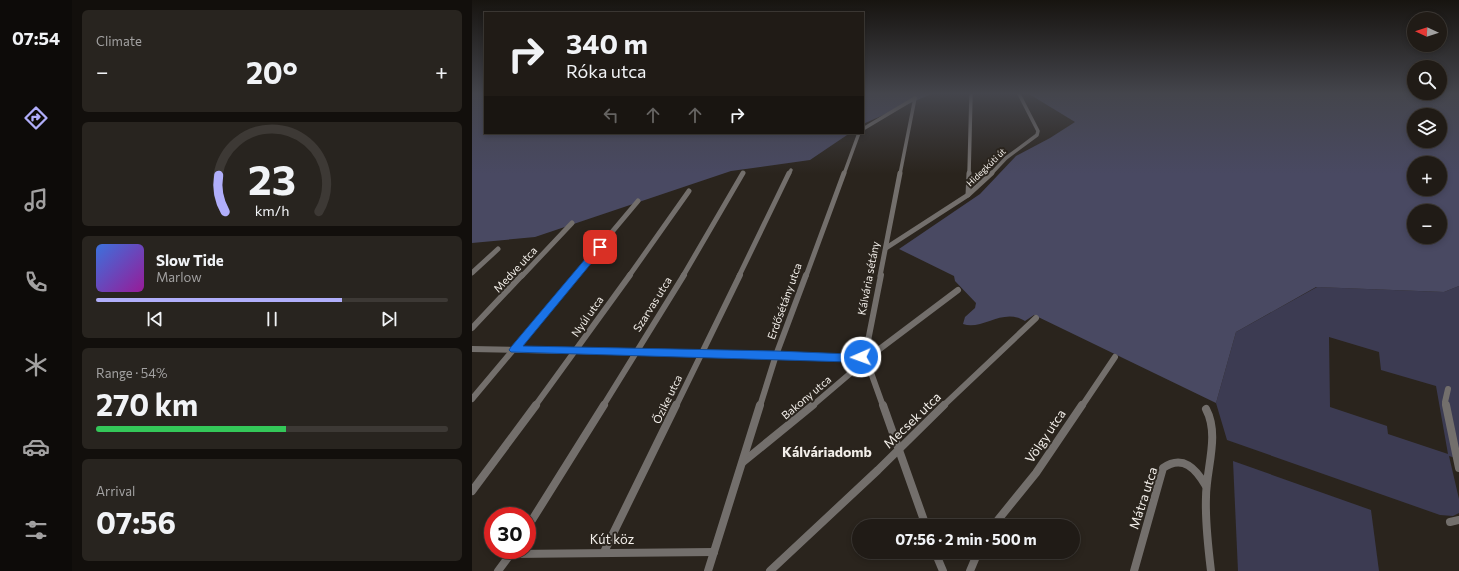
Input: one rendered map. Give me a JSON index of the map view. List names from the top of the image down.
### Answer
{
  "streets": {
    "street": [
      "Hidegkúti út",
      "Medve utca",
      "Kálvária sétány",
      "Erdősétány utca",
      "Szarvas utca",
      "Nyúl utca",
      "Bakony utca",
      "Őzike utca",
      "Mecsek utca",
      "Völgy utca",
      "Mátra utca",
      "Kút köz"
    ]
  },
  "crossings": [
    ["Hidegkúti út", "Kálvária sétány"],
    ["Kálvária sétány", "Bakony utca"],
    ["Erdősétány utca", "Bakony utca"],
    ["Erdősétány utca", "Kút köz"],
    ["Őzike utca", "Kút köz"]
  ],
  "districts": ["Kálváriadomb"],
  "north": "left",
  "page": {
    "tabs": "07:54",
    "tile": [
      "Climate",
      ["Range · 54%", "270 km"],
      ["Arrival", "07:56"]
    ],
    "map_buttons": ["+", "−"],
    "turn": ["340 m", "Róka utca"],
    "heat": ["−", "20°", "+"],
    "song": ["Slow Tide", "Marlow"],
    "limit": "30",
    "trip": "07:56 · 2 min · 500 m",
    "gauge": ["23", "km/h"]
  }
}
